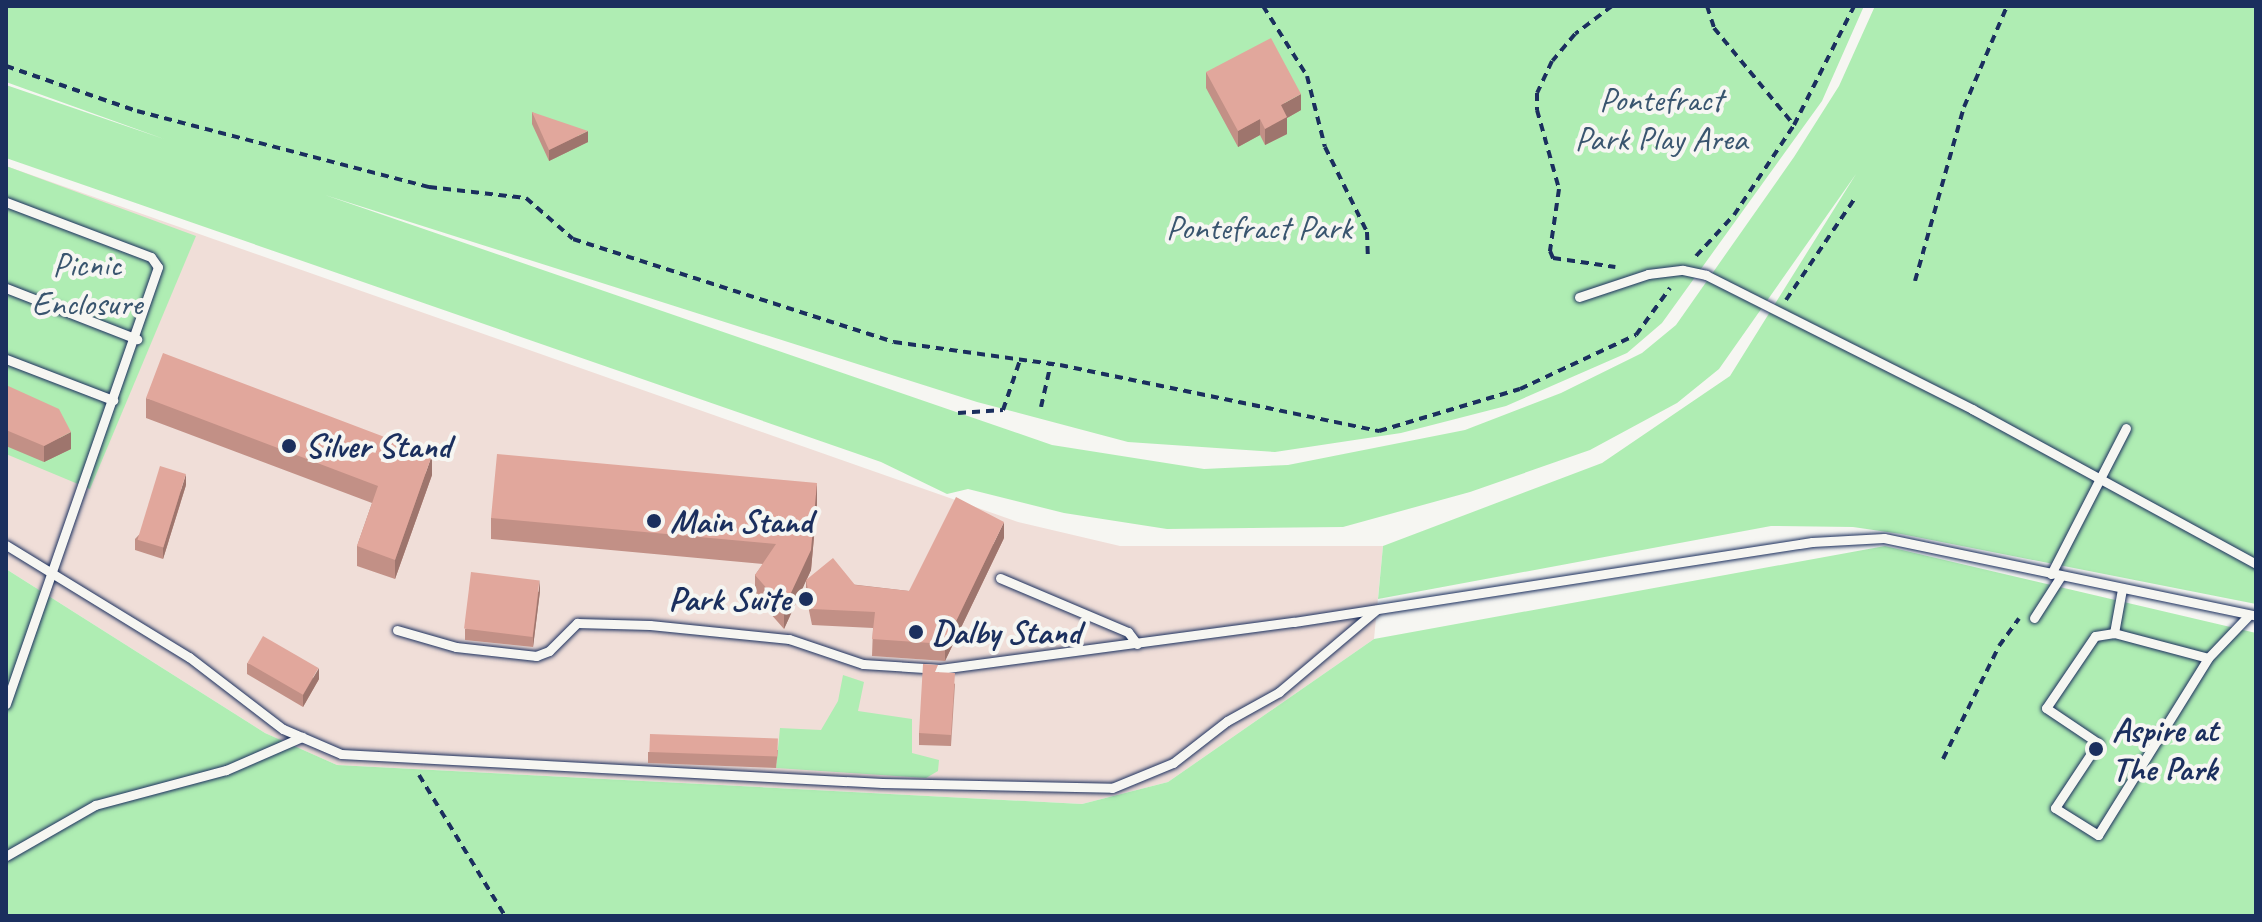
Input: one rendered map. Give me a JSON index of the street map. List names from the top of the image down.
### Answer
{
  "parks": ["Pontefract Park Play Area", "Pontefract Park", "Picnic Enclosure"],
  "places": [
    "Silver Stand",
    "Main Stand",
    "Park Suite",
    "Dalby Stand",
    "Aspire at The Park"
  ]
}
